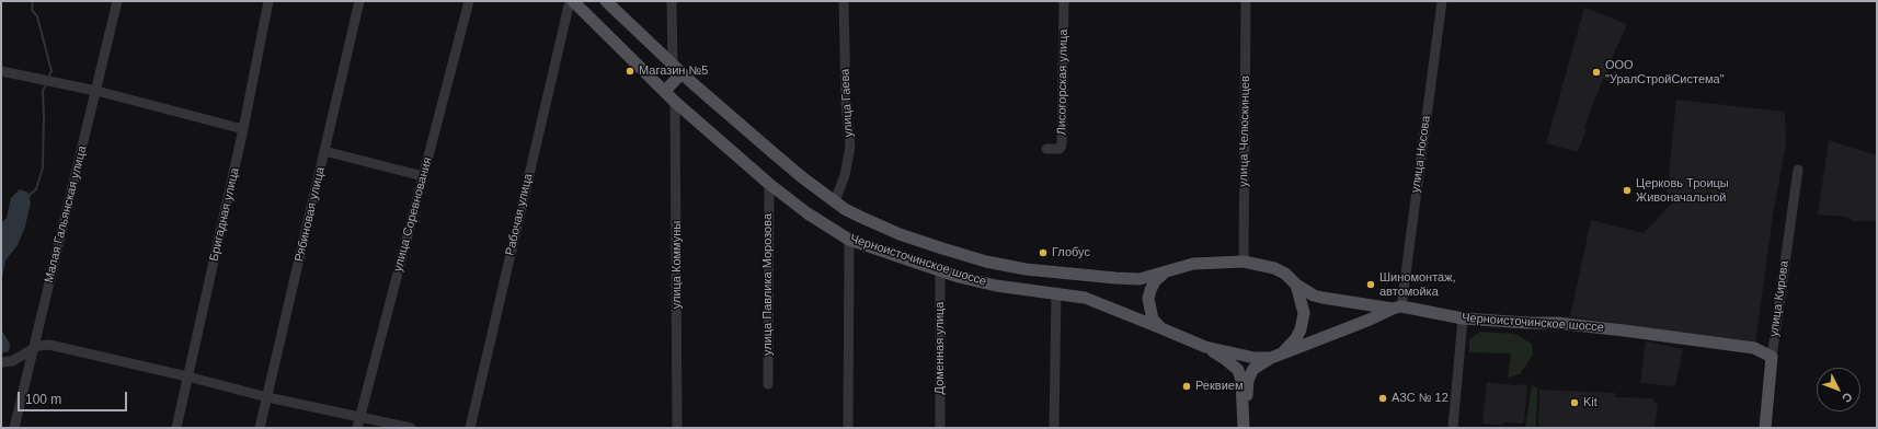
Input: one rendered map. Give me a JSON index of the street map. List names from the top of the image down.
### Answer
{
  "streets": {
    "main road": ["Черноисточинское шоссе", "улица Кирова"],
    "street": [
      "Лисогорская улица",
      "улица Гаева",
      "улица Челюскинцев",
      "улица Носова",
      "Малая Гальянская улица",
      "Бригадная улица",
      "Рябиновая улица",
      "улица Соревнования",
      "Рабочая улица",
      "улица Коммуны",
      "улица Павлика Морозова",
      "Доменная улица"
    ]
  },
  "crossings": [
    ["улица Гаева", "Черноисточинское шоссе"],
    ["улица Челюскинцев", "Черноисточинское шоссе"],
    ["улица Носова", "Черноисточинское шоссе"],
    ["Черноисточинское шоссе", "улица Коммуны"],
    ["Черноисточинское шоссе", "улица Павлика Морозова"],
    ["Черноисточинское шоссе", "улица Кирова"],
    ["Черноисточинское шоссе", "Доменная улица"]
  ],
  "places": [
    "Магазин №5",
    "ООО \"УралСтройСистема\"",
    "Церковь Троицы Живоначальной",
    "Глобус",
    "Шиномонтаж, автомойка",
    "Реквием",
    "АЗС № 12",
    "Kit"
  ],
  "scale_bar": "100 m",
  "north": "bottom right"
}
